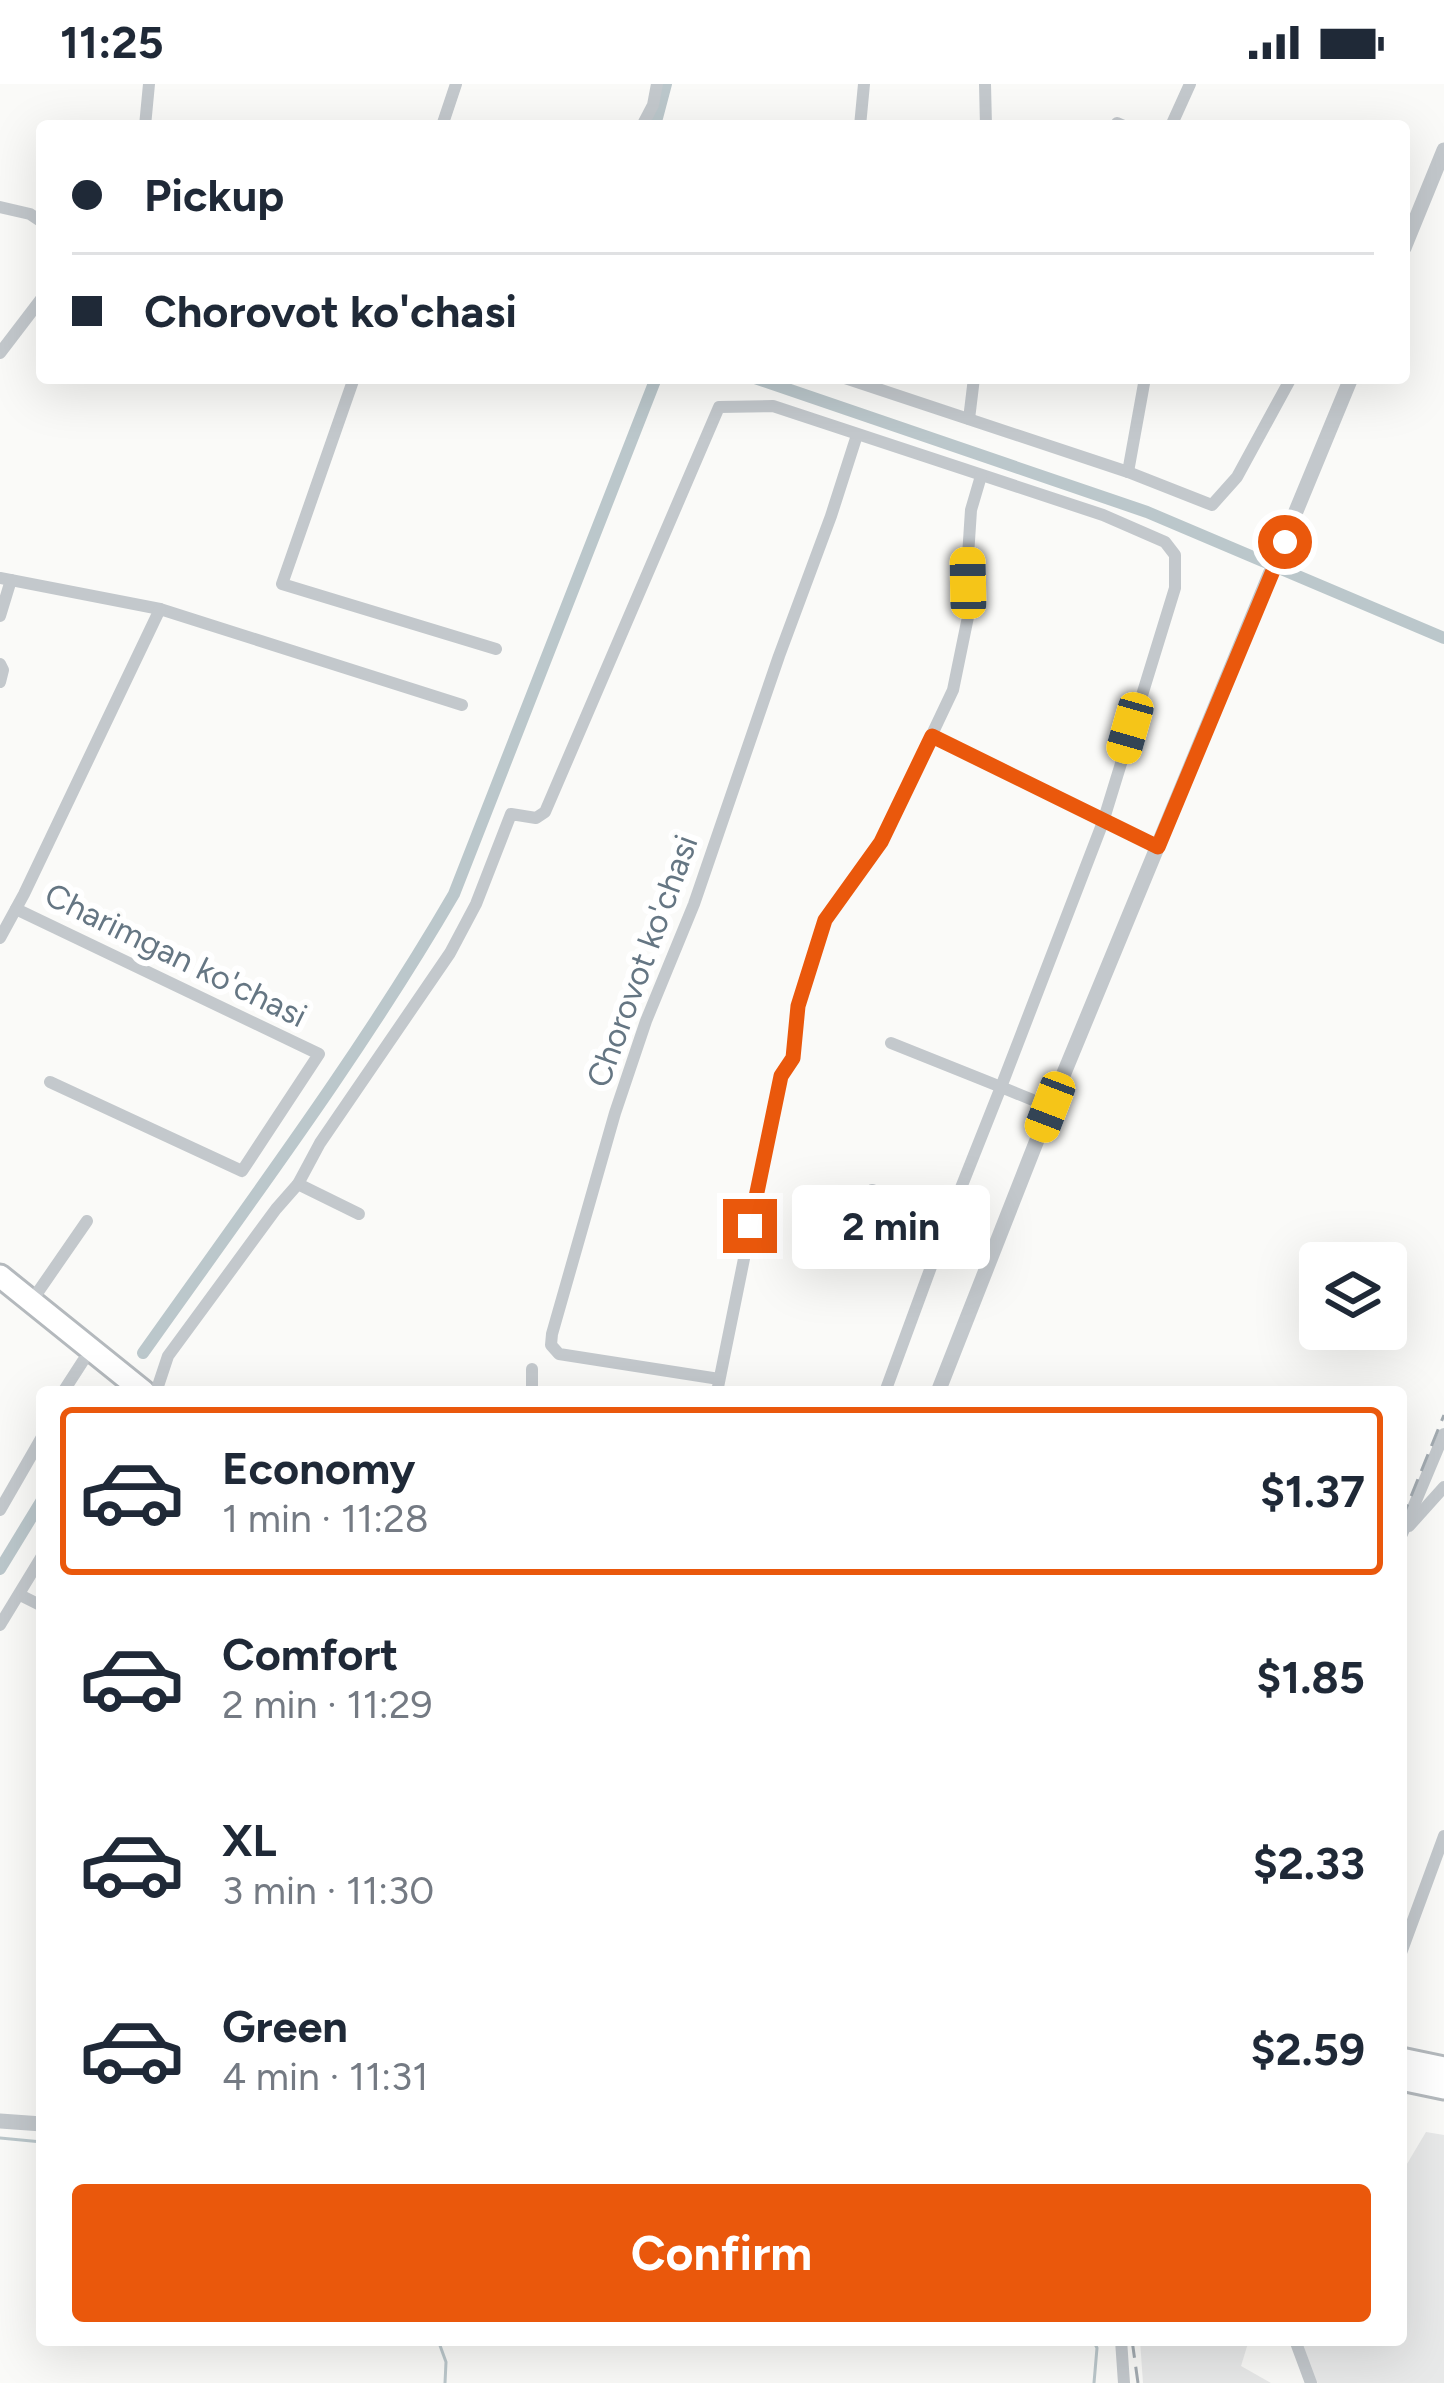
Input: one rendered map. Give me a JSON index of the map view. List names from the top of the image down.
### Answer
{
  "streets": {
    "street": ["Charimgan ko'chasi", "Chorovot ko'chasi"]
  },
  "page": {
    "status": "11:25",
    "banner": ["Pickup", "Chorovot ko'chasi"],
    "bubble": "2 min",
    "list": [
      {
        "name": "Economy",
        "note": "1 min · 11:28",
        "value": "$1.37"
      },
      {
        "name": "Comfort",
        "note": "2 min · 11:29",
        "value": "$1.85"
      },
      {
        "name": "XL",
        "note": "3 min · 11:30",
        "value": "$2.33"
      },
      {
        "name": "Green",
        "note": "4 min · 11:31",
        "value": "$2.59"
      }
    ],
    "buttons": "Confirm"
  }
}
